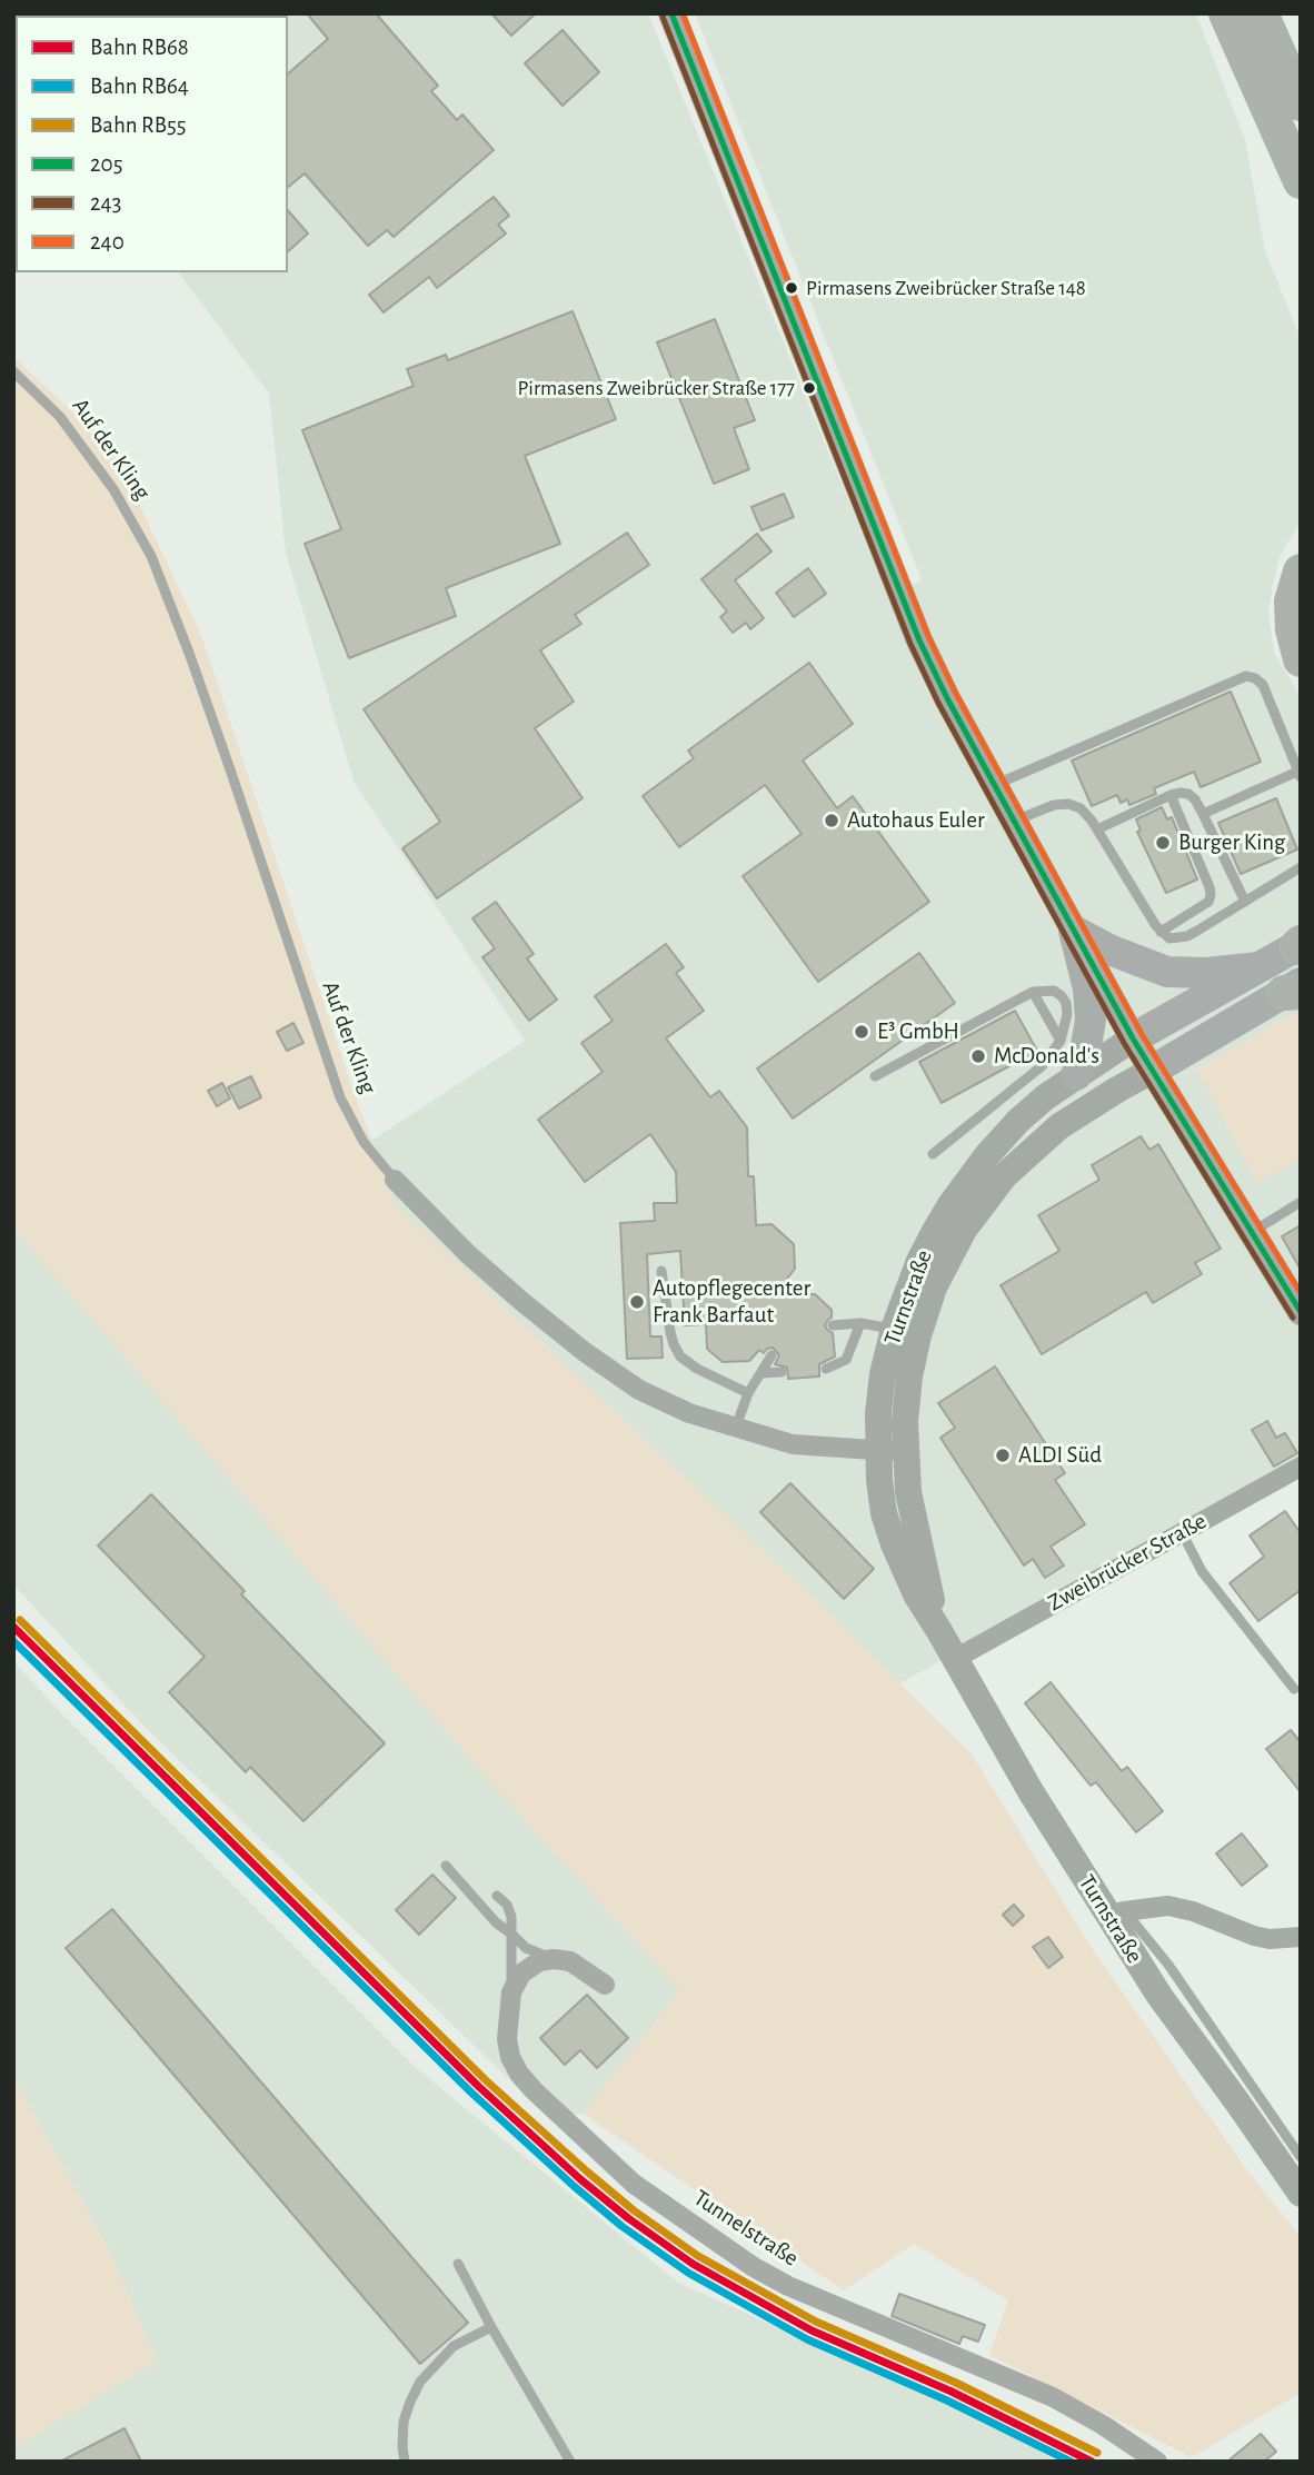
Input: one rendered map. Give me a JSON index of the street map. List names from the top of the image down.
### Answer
{
  "streets": {
    "street": [
      "Auf der Kling",
      "Turnstraße",
      "Zweibrücker Straße",
      "Tunnelstraße"
    ]
  },
  "crossings": [
    ["Auf der Kling", "Turnstraße"],
    ["Turnstraße", "Zweibrücker Straße"]
  ],
  "places": [
    "Pirmasens Zweibrücker Straße 148",
    "Pirmasens Zweibrücker Straße 177",
    "Autohaus Euler",
    "Burger King",
    "E³ GmbH",
    "McDonald's",
    "Autopflegecenter Frank Barfaut",
    "ALDI Süd"
  ],
  "lines": [
    "transit line 205",
    "transit line 240",
    "transit line 243",
    "rail line RB55",
    "rail line RB68",
    "rail line RB64"
  ],
  "legend": [
    "Bahn RB68",
    "Bahn RB64",
    "Bahn RB55",
    "205",
    "243",
    "240"
  ]
}
